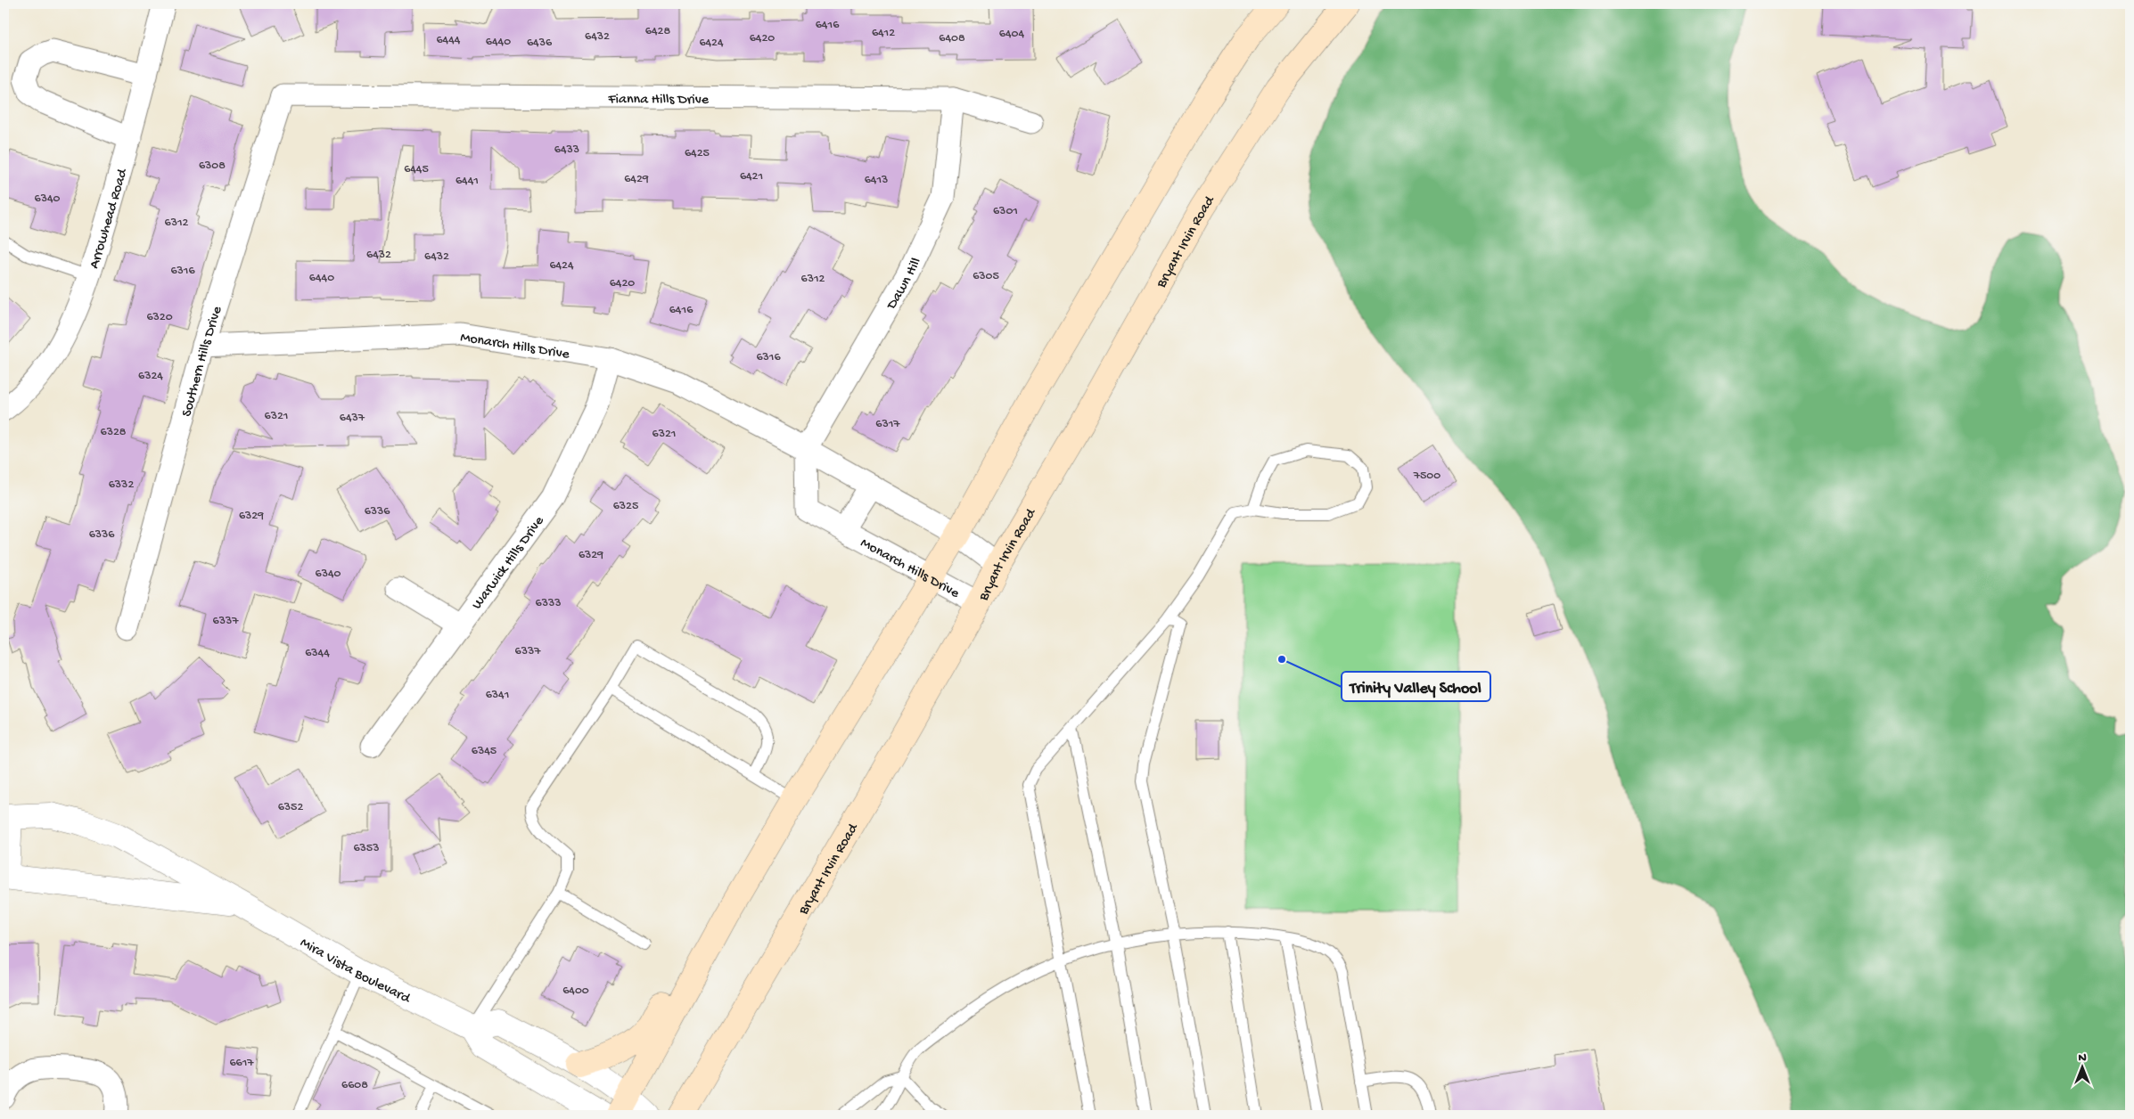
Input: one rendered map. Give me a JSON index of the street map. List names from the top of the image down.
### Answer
{
  "streets": {
    "main road": ["Bryant Irvin Road"],
    "street": [
      "Fianna Hills Drive",
      "Arrowhead Road",
      "Dawn Hill",
      "Monarch Hills Drive",
      "Southern Hills Drive",
      "Warwick Hills Drive",
      "Mira Vista Boulevard"
    ]
  },
  "crossings": [
    ["Fianna Hills Drive", "Dawn Hill"],
    ["Fianna Hills Drive", "Southern Hills Drive"],
    ["Bryant Irvin Road", "Monarch Hills Drive"],
    ["Dawn Hill", "Monarch Hills Drive"],
    ["Monarch Hills Drive", "Southern Hills Drive"],
    ["Monarch Hills Drive", "Warwick Hills Drive"]
  ],
  "places": ["Trinity Valley School"],
  "house_numbers": [
    "6416",
    "6428",
    "6412",
    "6404",
    "6432",
    "6420",
    "6408",
    "6444",
    "6440",
    "6436",
    "6424",
    "6433",
    "6425",
    "6308",
    "6445",
    "6421",
    "6429",
    "6413",
    "6441",
    "6340",
    "6301",
    "6312",
    "6432",
    "6432",
    "6424",
    "6316",
    "6305",
    "6440",
    "6312",
    "6420",
    "6416",
    "6320",
    "6316",
    "6324",
    "6321",
    "6437",
    "6317",
    "6328",
    "6321",
    "7500",
    "6332",
    "6325",
    "6336",
    "6329",
    "6336",
    "6329",
    "6340",
    "6333",
    "6337",
    "6337",
    "6344",
    "6341",
    "6345",
    "6352",
    "6353",
    "6400",
    "6617",
    "6608"
  ],
  "north": "top"
}
